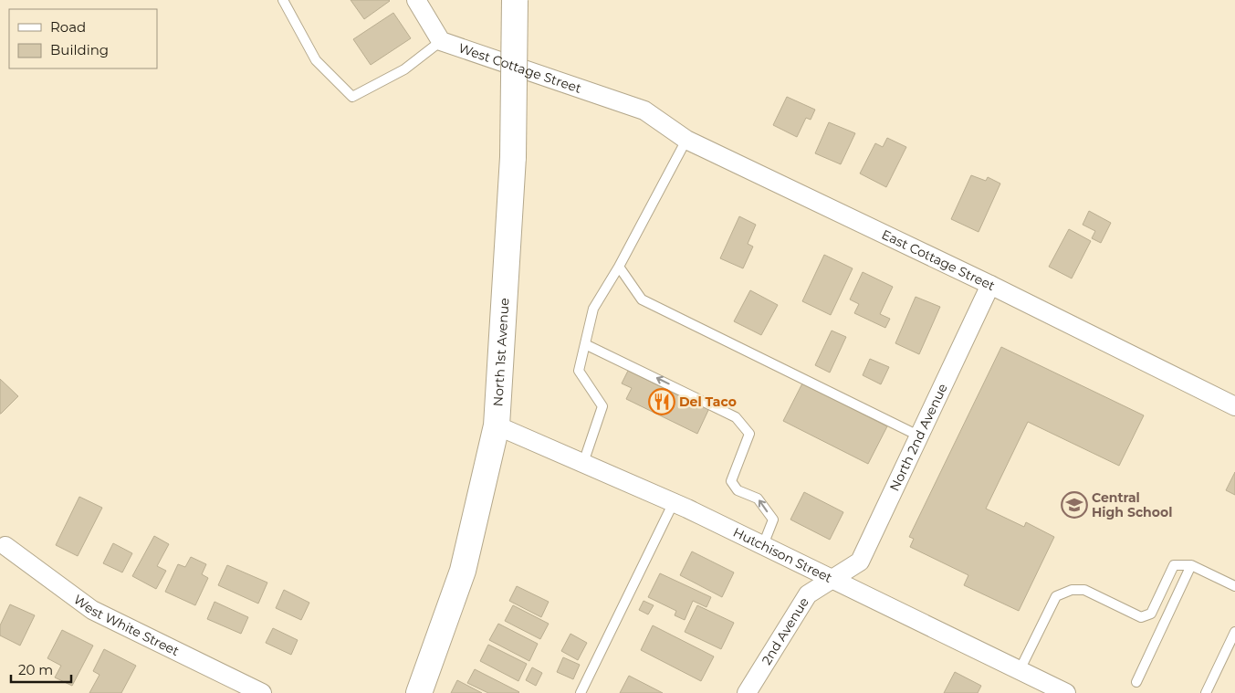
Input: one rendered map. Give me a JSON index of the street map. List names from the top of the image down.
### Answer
{
  "streets": {
    "main road": ["North 1st Avenue"],
    "street": [
      "West Cottage Street",
      "East Cottage Street",
      "North 2nd Avenue",
      "Hutchison Street",
      "West White Street",
      "2nd Avenue"
    ]
  },
  "crossings": [
    ["West Cottage Street", "East Cottage Street"],
    ["East Cottage Street", "North 2nd Avenue"],
    ["North 1st Avenue", "Hutchison Street"],
    ["North 2nd Avenue", "Hutchison Street"],
    ["North 2nd Avenue", "2nd Avenue"],
    ["Hutchison Street", "2nd Avenue"]
  ],
  "places": {
    "restaurant": ["Del Taco"],
    "school or university": ["Central High School"]
  },
  "legend": ["Road", "Building"],
  "scale_bar": "20 m"
}
